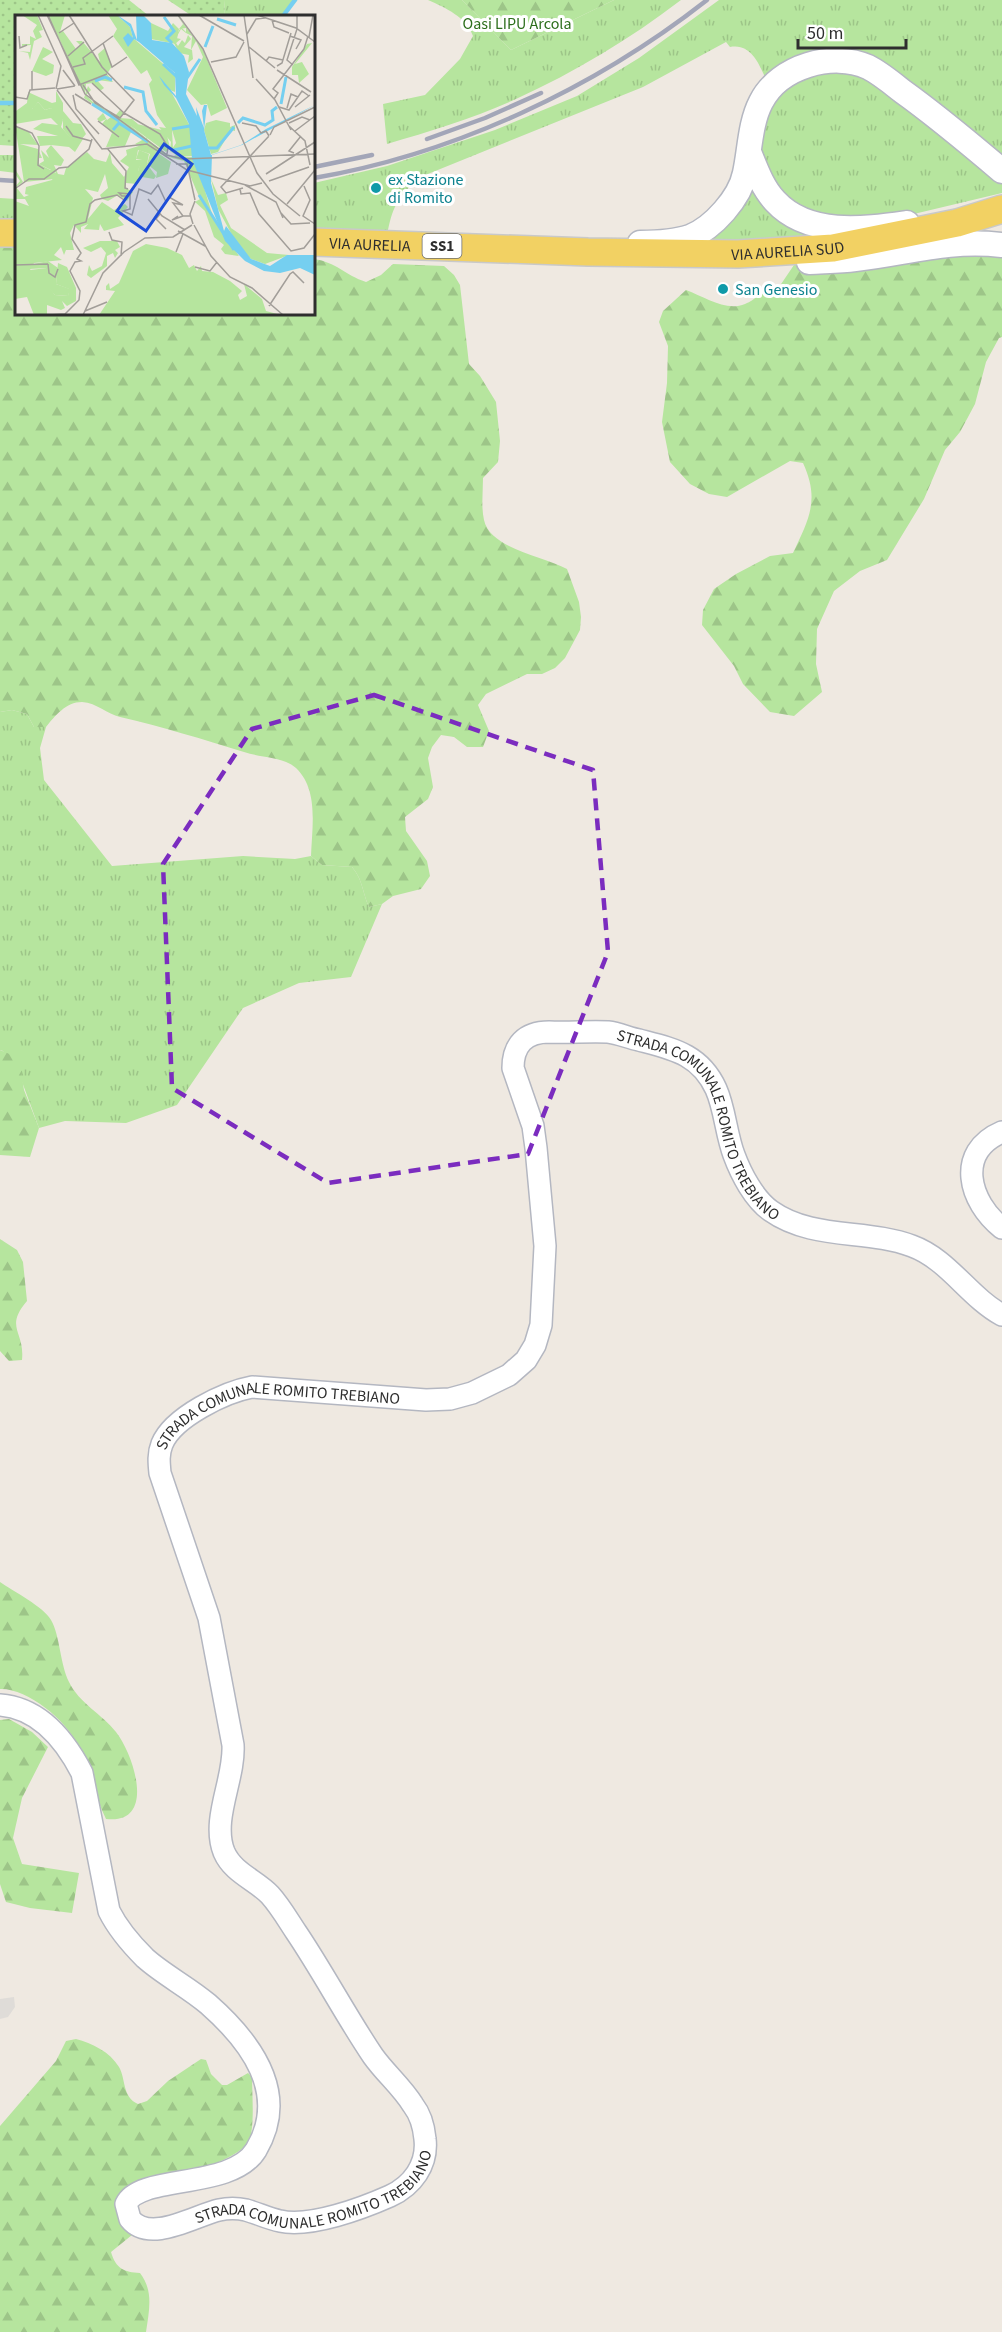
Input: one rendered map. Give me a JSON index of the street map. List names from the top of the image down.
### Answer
{
  "streets": {
    "main road": ["VIA AURELIA", "SS1", "VIA AURELIA SUD"],
    "street": ["STRADA COMUNALE ROMITO TREBIANO"]
  },
  "crossings": [
    ["VIA AURELIA", "VIA AURELIA SUD"]
  ],
  "parks": ["Oasi LIPU Arcola"],
  "places": ["ex Stazione di Romito", "San Genesio"],
  "scale_bar": "50 m"
}
